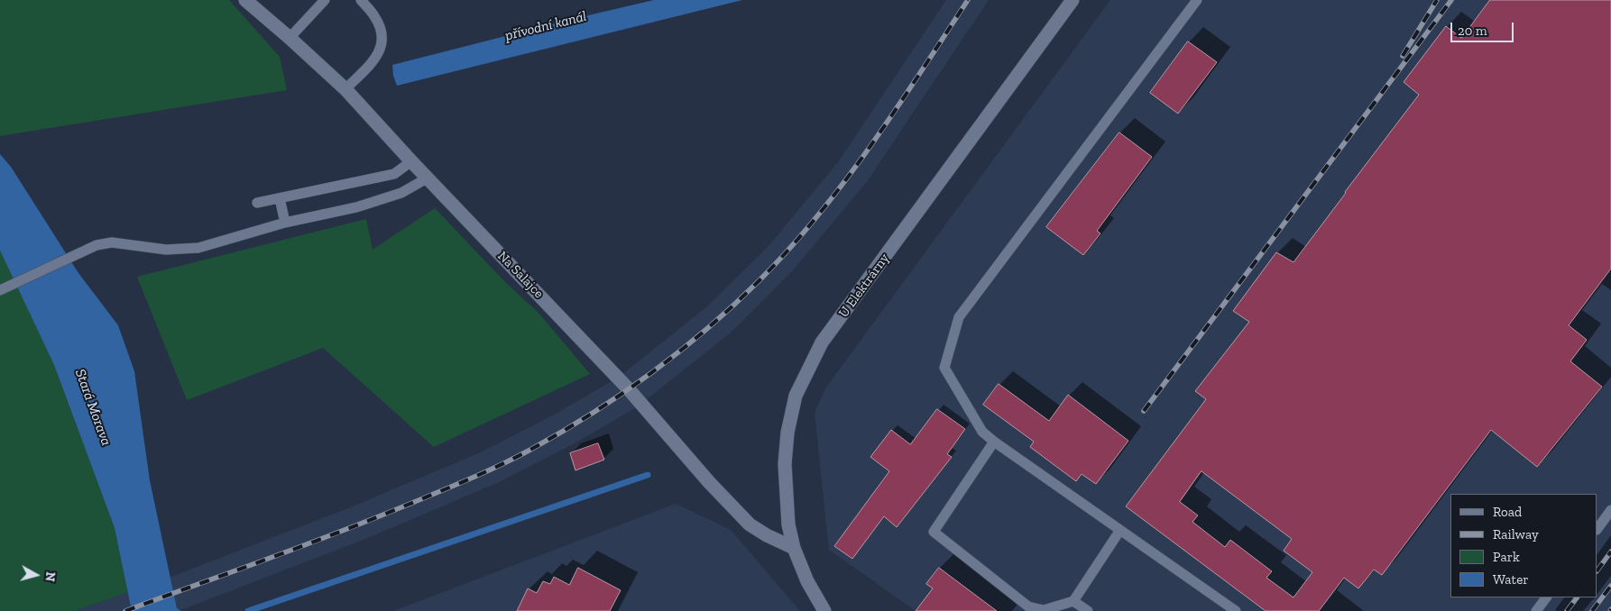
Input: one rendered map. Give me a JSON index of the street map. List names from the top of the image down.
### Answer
{
  "streets": {
    "street": ["Na Salajce", "U Elektrárny"]
  },
  "crossings": [
    ["Na Salajce", "U Elektrárny"]
  ],
  "water": ["přívodní kanál", "Stará Morava"],
  "legend": [
    "Road",
    "Railway",
    "Park",
    "Water"
  ],
  "scale_bar": "20 m",
  "north": "right"
}
